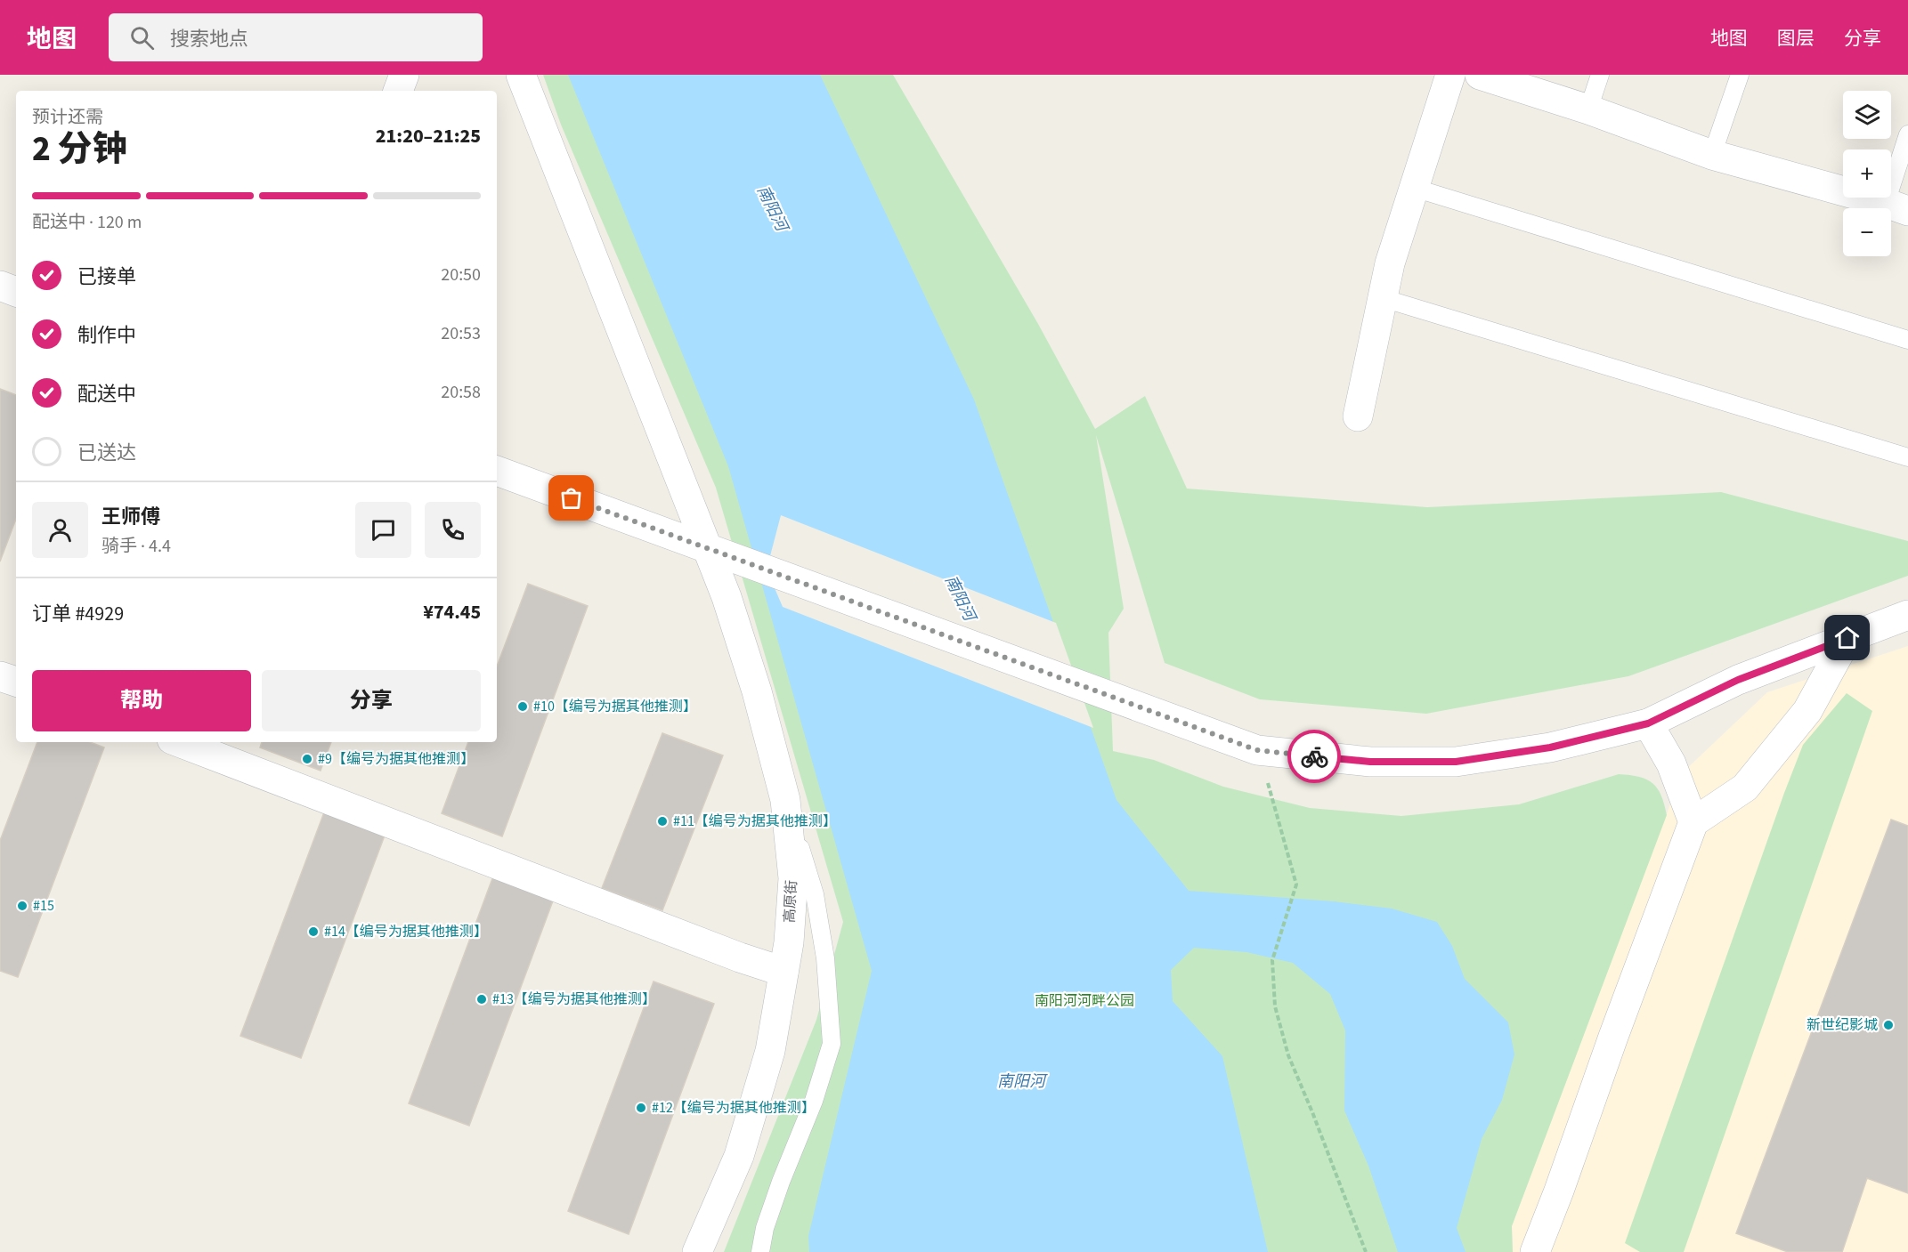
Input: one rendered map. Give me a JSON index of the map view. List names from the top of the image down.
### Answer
{
  "streets": {
    "street": ["高原街"]
  },
  "water": ["南阳河"],
  "parks": ["南阳河河畔公园"],
  "places": [
    "#10【编号为据其他推测】",
    "#9【编号为据其他推测】",
    "#11【编号为据其他推测】",
    "#15",
    "#14【编号为据其他推测】",
    "#13【编号为据其他推测】",
    "新世纪影城",
    "#12【编号为据其他推测】"
  ],
  "page": {
    "header": "地图",
    "search": "搜索地点",
    "nav": ["地图", "图层", "分享"],
    "map_buttons": ["+", "−"],
    "heading": ["2 分钟", "预计还需", "21:20–21:25"],
    "panel": [
      "王师傅",
      "骑手 · 4.4",
      "订单 #4929",
      "¥74.45"
    ],
    "bar": "配送中 · 120 m",
    "list": [
      ["已接单", "20:50"],
      ["制作中", "20:53"],
      ["配送中", "20:58"],
      "已送达"
    ],
    "buttons": ["帮助", "分享"]
  }
}
